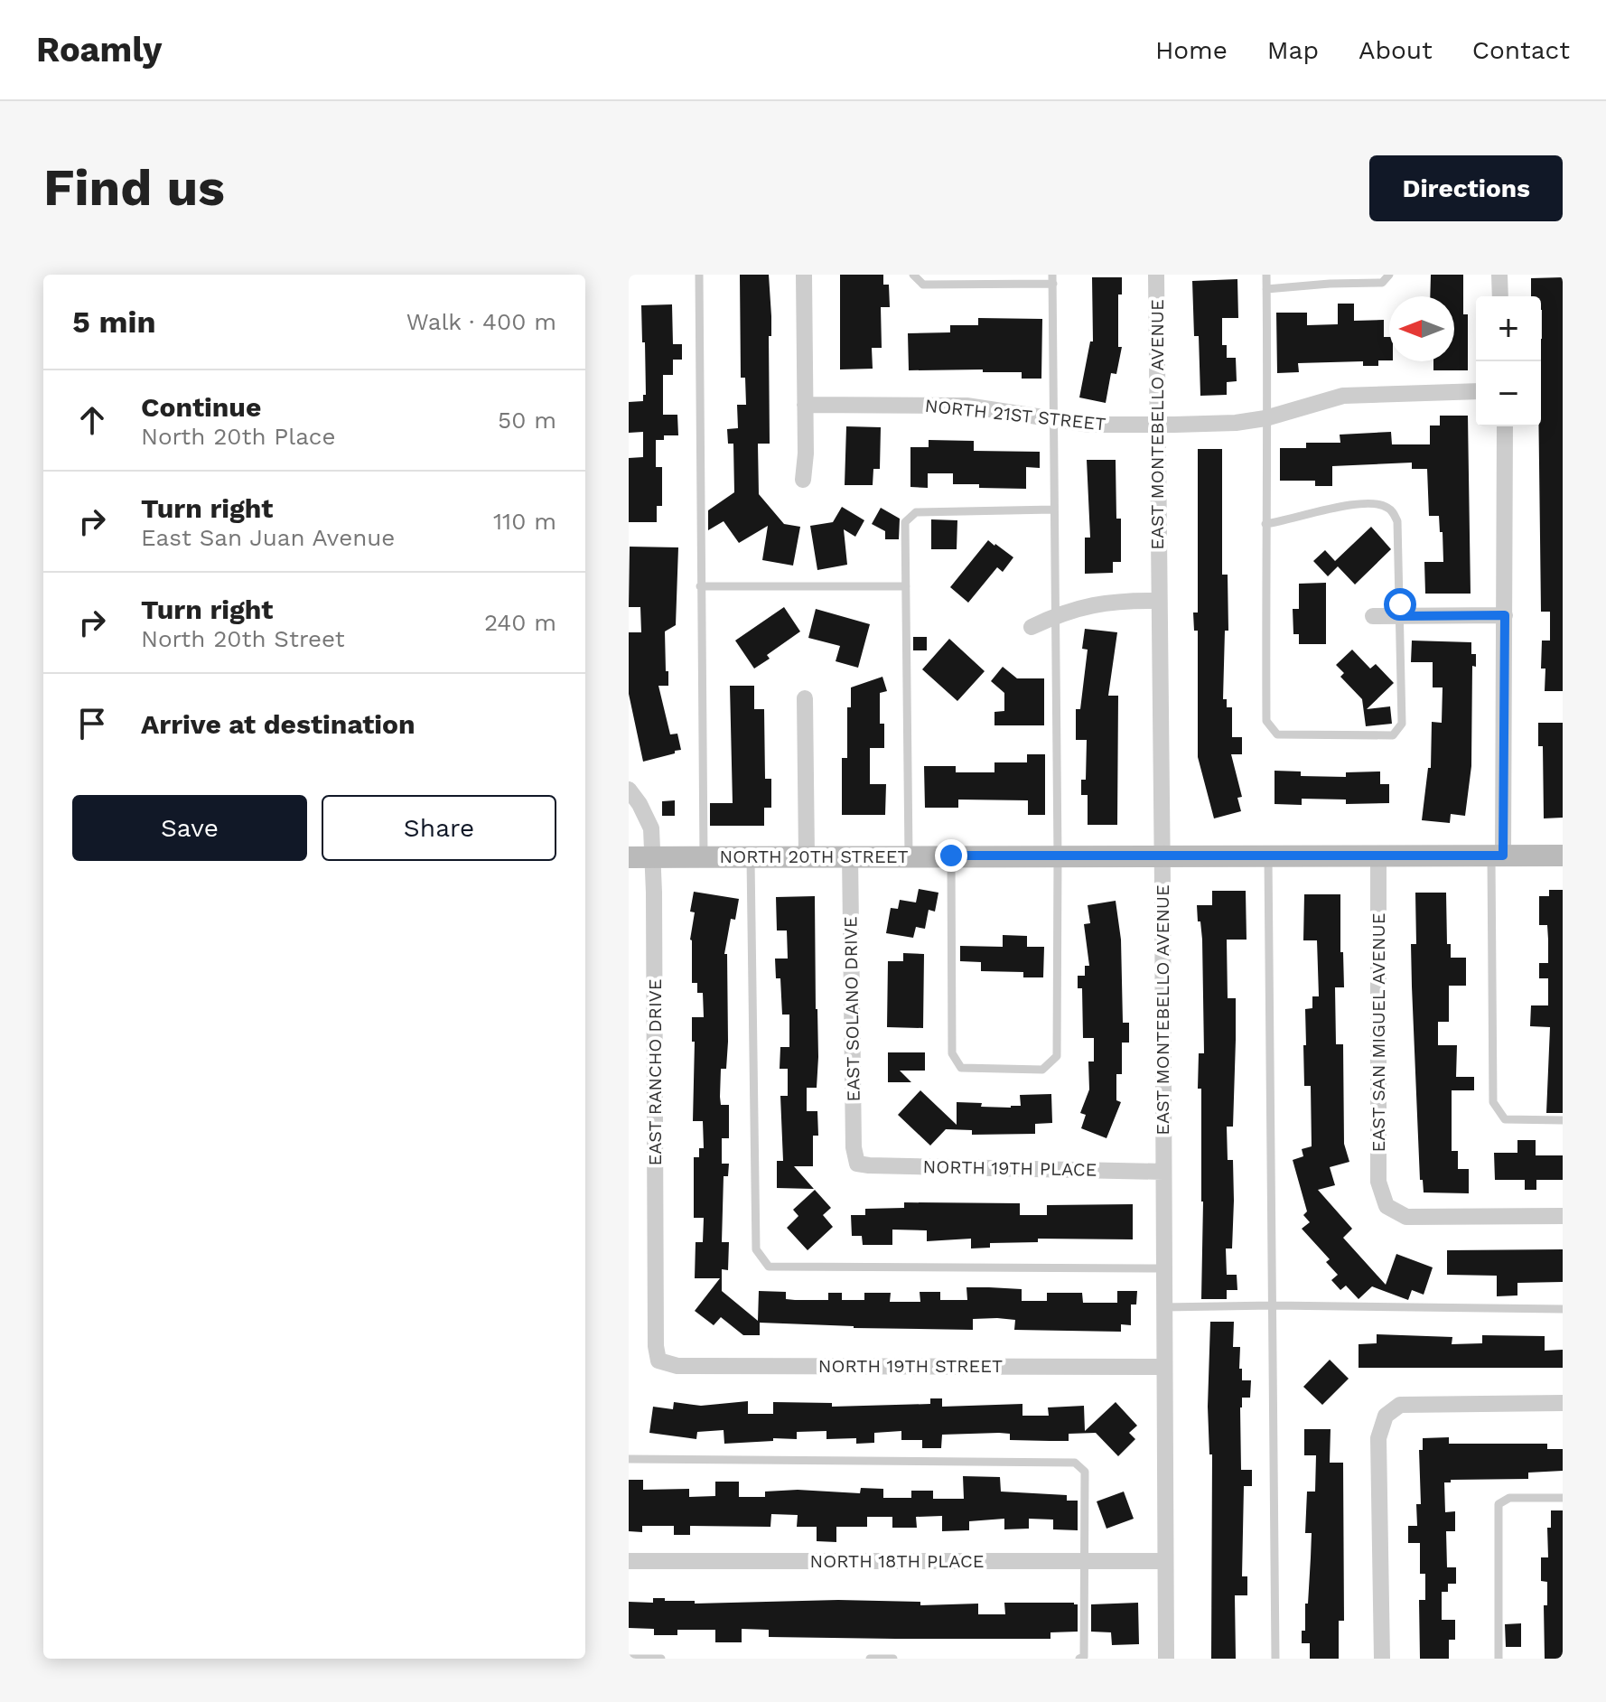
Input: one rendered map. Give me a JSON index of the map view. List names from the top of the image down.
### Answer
{
  "streets": {
    "street": [
      "NORTH 21ST STREET",
      "EAST MONTEBELLO AVENUE",
      "NORTH 20TH STREET",
      "EAST SOLANO DRIVE",
      "EAST SAN MIGUEL AVENUE",
      "EAST RANCHO DRIVE",
      "NORTH 19TH PLACE",
      "NORTH 19TH STREET",
      "NORTH 18TH PLACE"
    ]
  },
  "crossings": [
    ["NORTH 21ST STREET", "EAST MONTEBELLO AVENUE"],
    ["EAST MONTEBELLO AVENUE", "NORTH 20TH STREET"],
    ["EAST MONTEBELLO AVENUE", "NORTH 19TH PLACE"],
    ["EAST MONTEBELLO AVENUE", "NORTH 19TH STREET"],
    ["EAST MONTEBELLO AVENUE", "NORTH 18TH PLACE"],
    ["NORTH 20TH STREET", "EAST SOLANO DRIVE"],
    ["NORTH 20TH STREET", "EAST SAN MIGUEL AVENUE"],
    ["NORTH 20TH STREET", "EAST RANCHO DRIVE"],
    ["EAST SOLANO DRIVE", "NORTH 19TH PLACE"],
    ["EAST RANCHO DRIVE", "NORTH 19TH STREET"]
  ],
  "north": "left",
  "page": {
    "header": "Roamly",
    "nav": [
      "Home",
      "Map",
      "About",
      "Contact"
    ],
    "buttons": [
      "Directions",
      ["Save", "Share"]
    ],
    "title": "Find us",
    "heading": ["5 min", "Walk · 400 m"],
    "map_buttons": ["+", "−"],
    "list": [
      ["Continue", "North 20th Place", "50 m"],
      ["Turn right", "East San Juan Avenue", "110 m"],
      ["Turn right", "North 20th Street", "240 m"],
      "Arrive at destination"
    ]
  }
}
